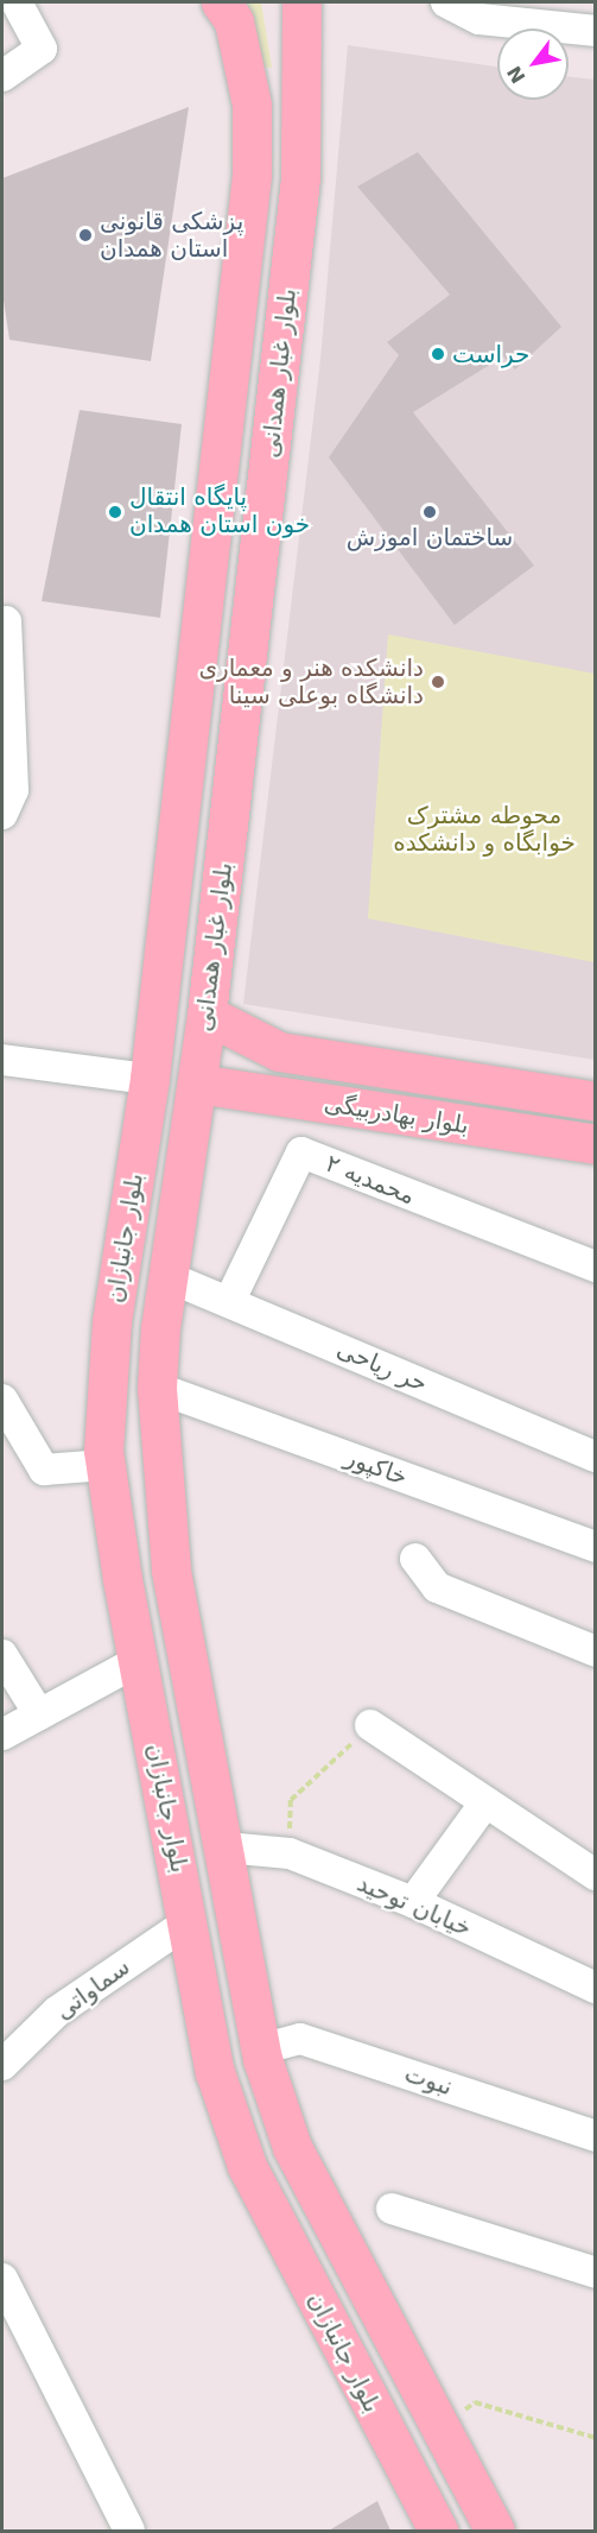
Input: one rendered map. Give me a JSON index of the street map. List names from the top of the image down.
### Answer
{
  "streets": {
    "main road": ["بلوار غبار همدانی", "بلوار بهادربیگی", "بلوار جانبازان"],
    "street": [
      "محمدیه ۲",
      "حر ریاحی",
      "خاکپور",
      "خیابان توحید",
      "سماواتی",
      "نبوت"
    ]
  },
  "crossings": [
    ["بلوار غبار همدانی", "بلوار بهادربیگی"],
    ["بلوار غبار همدانی", "بلوار جانبازان"],
    ["بلوار بهادربیگی", "بلوار جانبازان"],
    ["محمدیه ۲", "حر ریاحی"],
    ["بلوار جانبازان", "حر ریاحی"],
    ["بلوار جانبازان", "خاکپور"],
    ["بلوار جانبازان", "خیابان توحید"],
    ["بلوار جانبازان", "سماواتی"],
    ["بلوار جانبازان", "نبوت"]
  ],
  "parks": ["محوطه مشترک خوابگاه و دانشکده"],
  "places": [
    "پزشکی قانونی استان همدان",
    "حراست",
    "پایگاه انتقال خون استان همدان",
    "ساختمان اموزش",
    "دانشکده هنر و معماری دانشگاه بوعلی سینا"
  ],
  "north": "bottom left"
}
